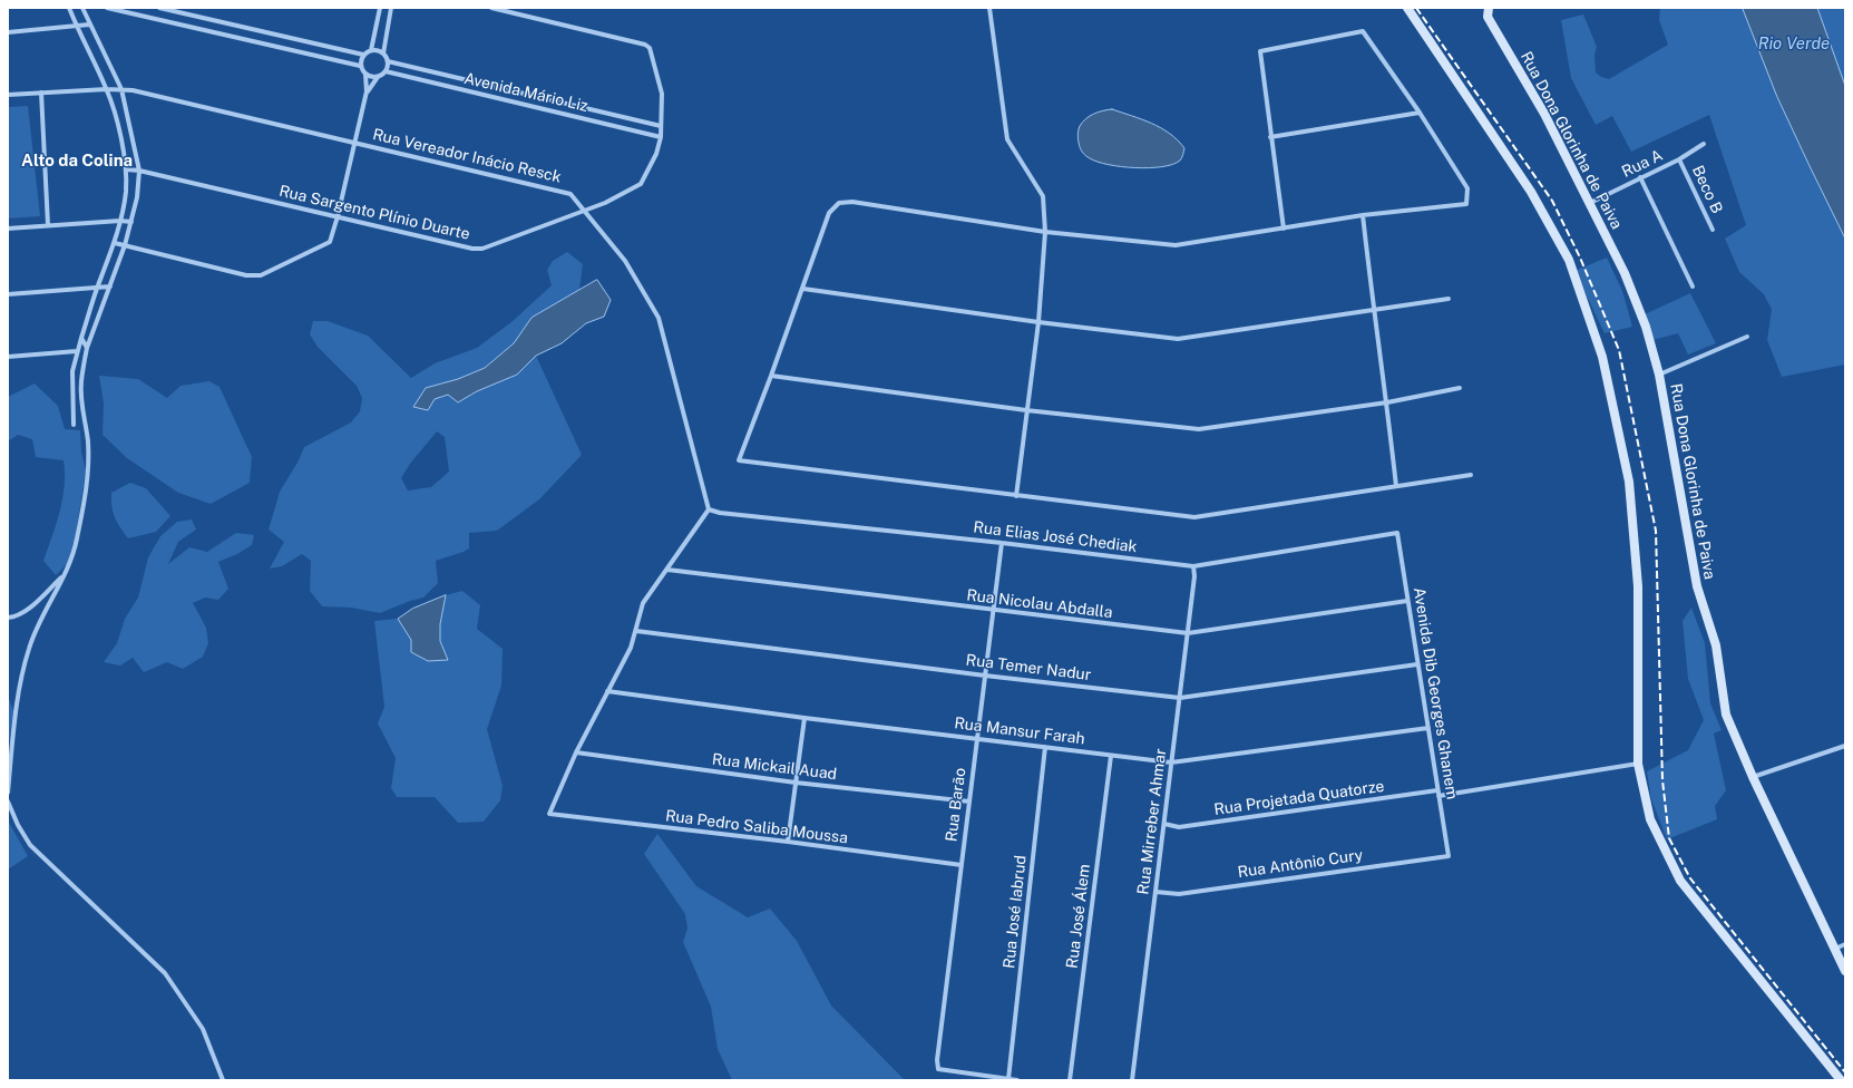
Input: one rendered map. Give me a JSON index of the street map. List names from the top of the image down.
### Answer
{
  "streets": {
    "street": [
      "Avenida Mário Liz",
      "Rua Dona Glorinha de Paiva",
      "Rua Vereador Inácio Resck",
      "Rua A",
      "Beco B",
      "Rua Sargento Plínio Duarte",
      "Rua Elias José Chediak",
      "Rua Nicolau Abdalla",
      "Rua Temer Nadur",
      "Avenida Dib Georges Ghanem",
      "Rua Mansur Farah",
      "Rua Mickail Auad",
      "Rua Projetada Quatorze",
      "Rua Barão",
      "Rua Mirreber Ahmar",
      "Rua Pedro Saliba Moussa",
      "Rua Antônio Cury",
      "Rua José Iabrud",
      "Rua José Álem"
    ]
  },
  "crossings": [
    ["Avenida Mário Liz", "Rua Sargento Plínio Duarte"],
    ["Rua Dona Glorinha de Paiva", "Rua A"],
    ["Rua Vereador Inácio Resck", "Rua Sargento Plínio Duarte"],
    ["Rua Vereador Inácio Resck", "Rua Elias José Chediak"],
    ["Rua A", "Beco B"],
    ["Rua Elias José Chediak", "Avenida Dib Georges Ghanem"],
    ["Rua Elias José Chediak", "Rua Barão"],
    ["Rua Elias José Chediak", "Rua Mirreber Ahmar"],
    ["Rua Nicolau Abdalla", "Avenida Dib Georges Ghanem"],
    ["Rua Nicolau Abdalla", "Rua Barão"],
    ["Rua Nicolau Abdalla", "Rua Mirreber Ahmar"],
    ["Rua Temer Nadur", "Avenida Dib Georges Ghanem"],
    ["Rua Temer Nadur", "Rua Barão"],
    ["Rua Temer Nadur", "Rua Mirreber Ahmar"],
    ["Avenida Dib Georges Ghanem", "Rua Mansur Farah"],
    ["Avenida Dib Georges Ghanem", "Rua Projetada Quatorze"],
    ["Avenida Dib Georges Ghanem", "Rua Antônio Cury"],
    ["Rua Mansur Farah", "Rua Barão"],
    ["Rua Mansur Farah", "Rua Mirreber Ahmar"],
    ["Rua Mansur Farah", "Rua José Iabrud"],
    ["Rua Mansur Farah", "Rua José Álem"],
    ["Rua Mickail Auad", "Rua Barão"],
    ["Rua Mickail Auad", "Rua Pedro Saliba Moussa"],
    ["Rua Projetada Quatorze", "Rua Mirreber Ahmar"],
    ["Rua Barão", "Rua Pedro Saliba Moussa"],
    ["Rua Barão", "Rua José Iabrud"],
    ["Rua Mirreber Ahmar", "Rua Antônio Cury"]
  ],
  "districts": ["Alto da Colina"],
  "water": ["Rio Verde"]
}
